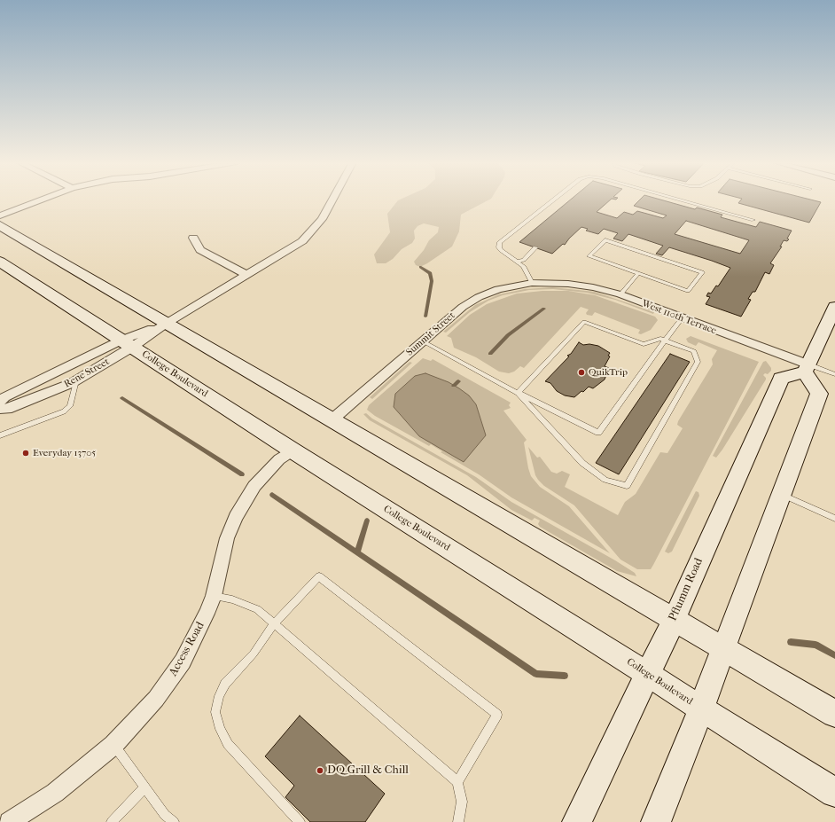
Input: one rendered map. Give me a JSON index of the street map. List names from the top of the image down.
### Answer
{
  "streets": {
    "main road": ["College Boulevard", "Pflumm Road"],
    "street": [
      "West 110th Terrace",
      "Summit Street",
      "Rene Street",
      "Access Road"
    ]
  },
  "crossings": [
    ["West 110th Terrace", "Summit Street"],
    ["West 110th Terrace", "Pflumm Road"],
    ["Rene Street", "College Boulevard"],
    ["College Boulevard", "Pflumm Road"],
    ["College Boulevard", "Access Road"]
  ],
  "places": ["QuikTrip", "Everyday 13705", "DQ Grill & Chill"]
}
